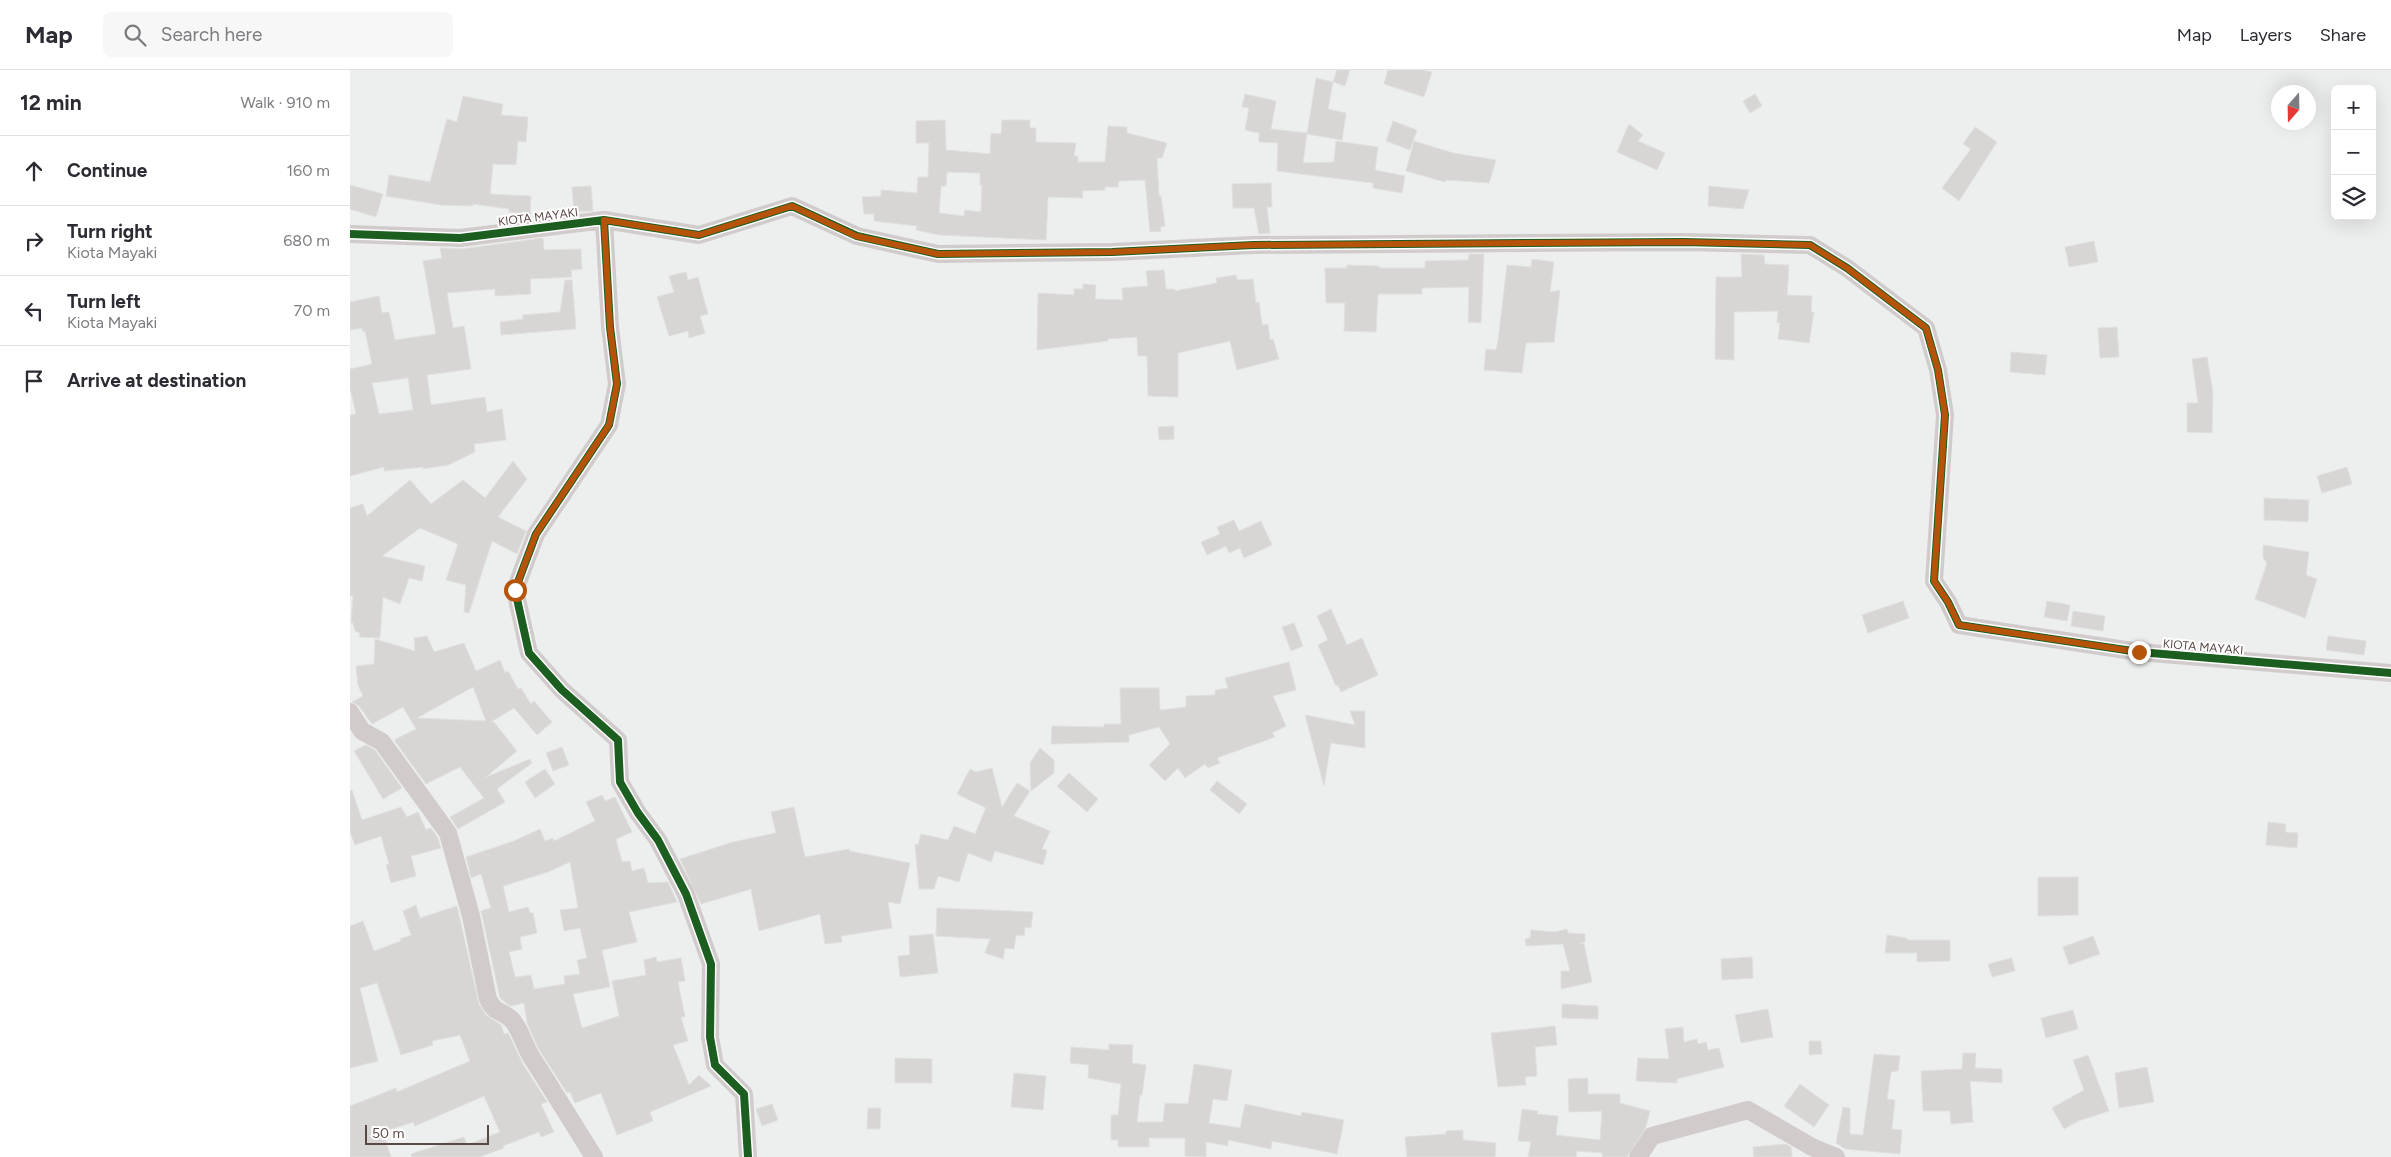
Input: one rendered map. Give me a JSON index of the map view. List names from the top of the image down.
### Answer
{
  "streets": {
    "street": ["KIOTA MAYAKI"]
  },
  "scale_bar": "50 m",
  "north": "bottom",
  "page": {
    "header": "Map",
    "search": "Search here",
    "nav": ["Map", "Layers", "Share"],
    "heading": ["12 min", "Walk · 910 m"],
    "map_buttons": ["+", "−"],
    "list": [
      ["Continue", "160 m"],
      ["Turn right", "Kiota Mayaki", "680 m"],
      ["Turn left", "Kiota Mayaki", "70 m"],
      "Arrive at destination"
    ],
    "scale": "50 m"
  }
}
